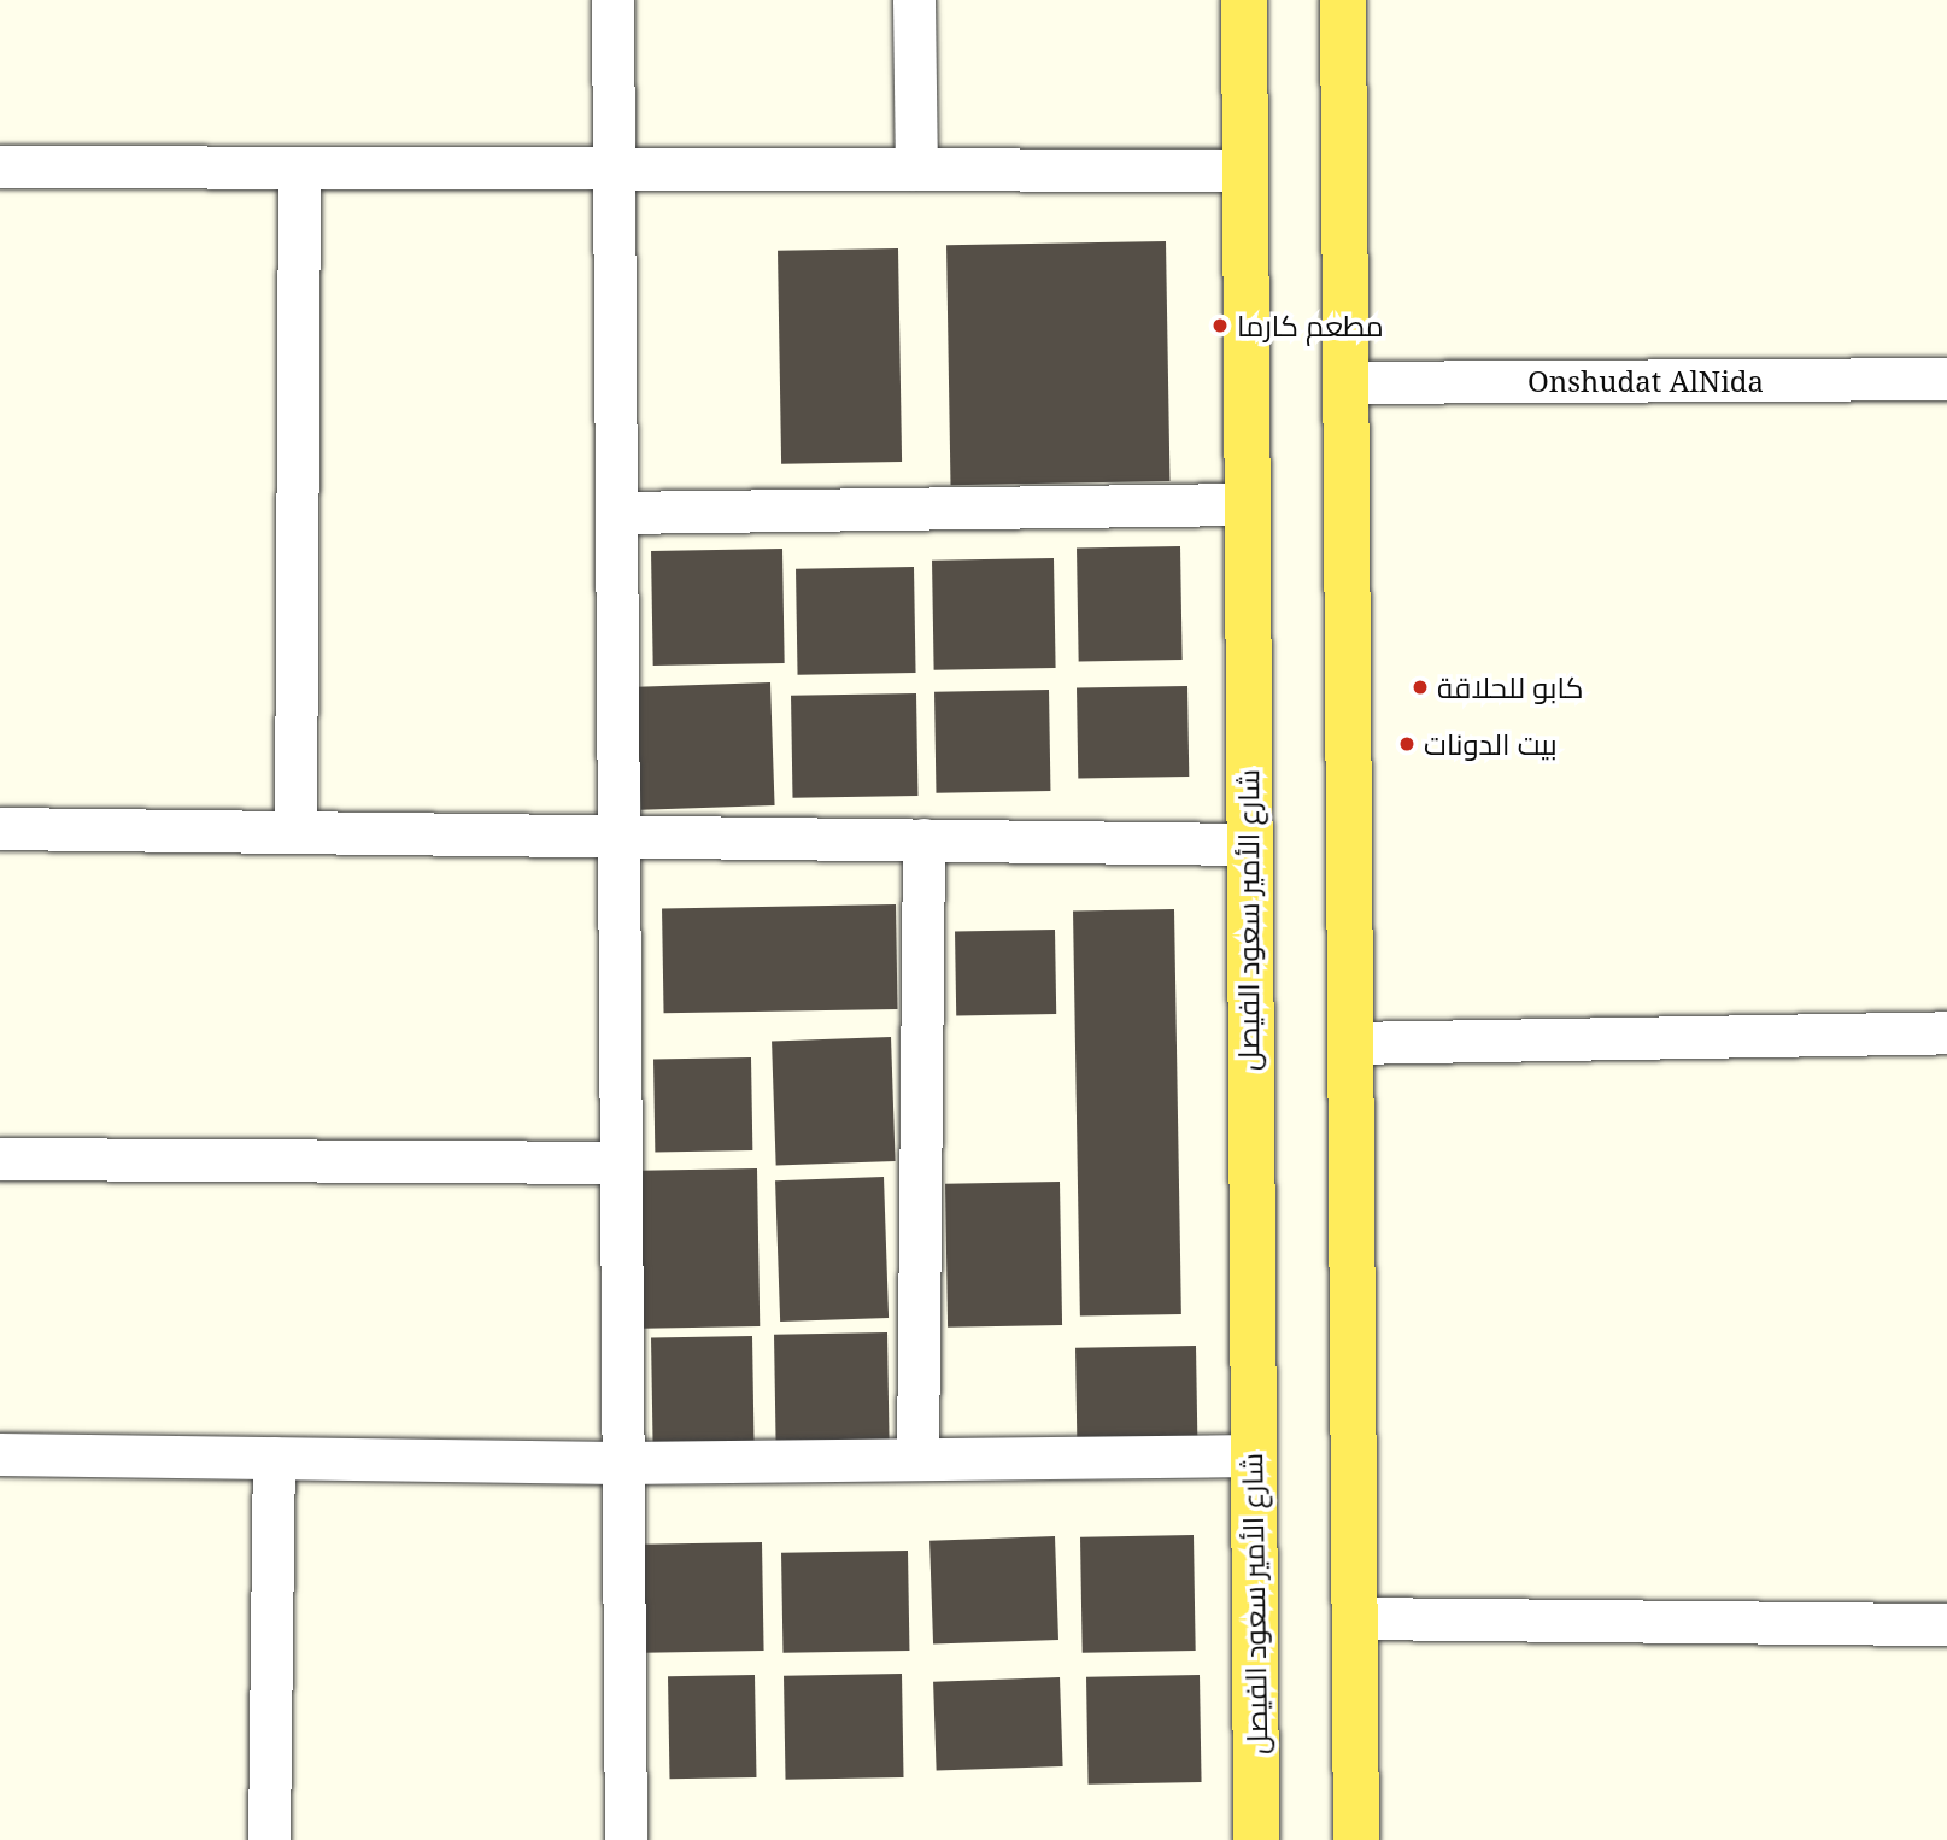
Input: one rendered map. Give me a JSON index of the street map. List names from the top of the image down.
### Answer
{
  "streets": {
    "main road": ["شارع الأمير سعود الفيصل"],
    "street": ["Onshudat AlNida"]
  },
  "places": ["مطعم كارما", "كابو للحلاقة", "بيت الدونات"]
}
